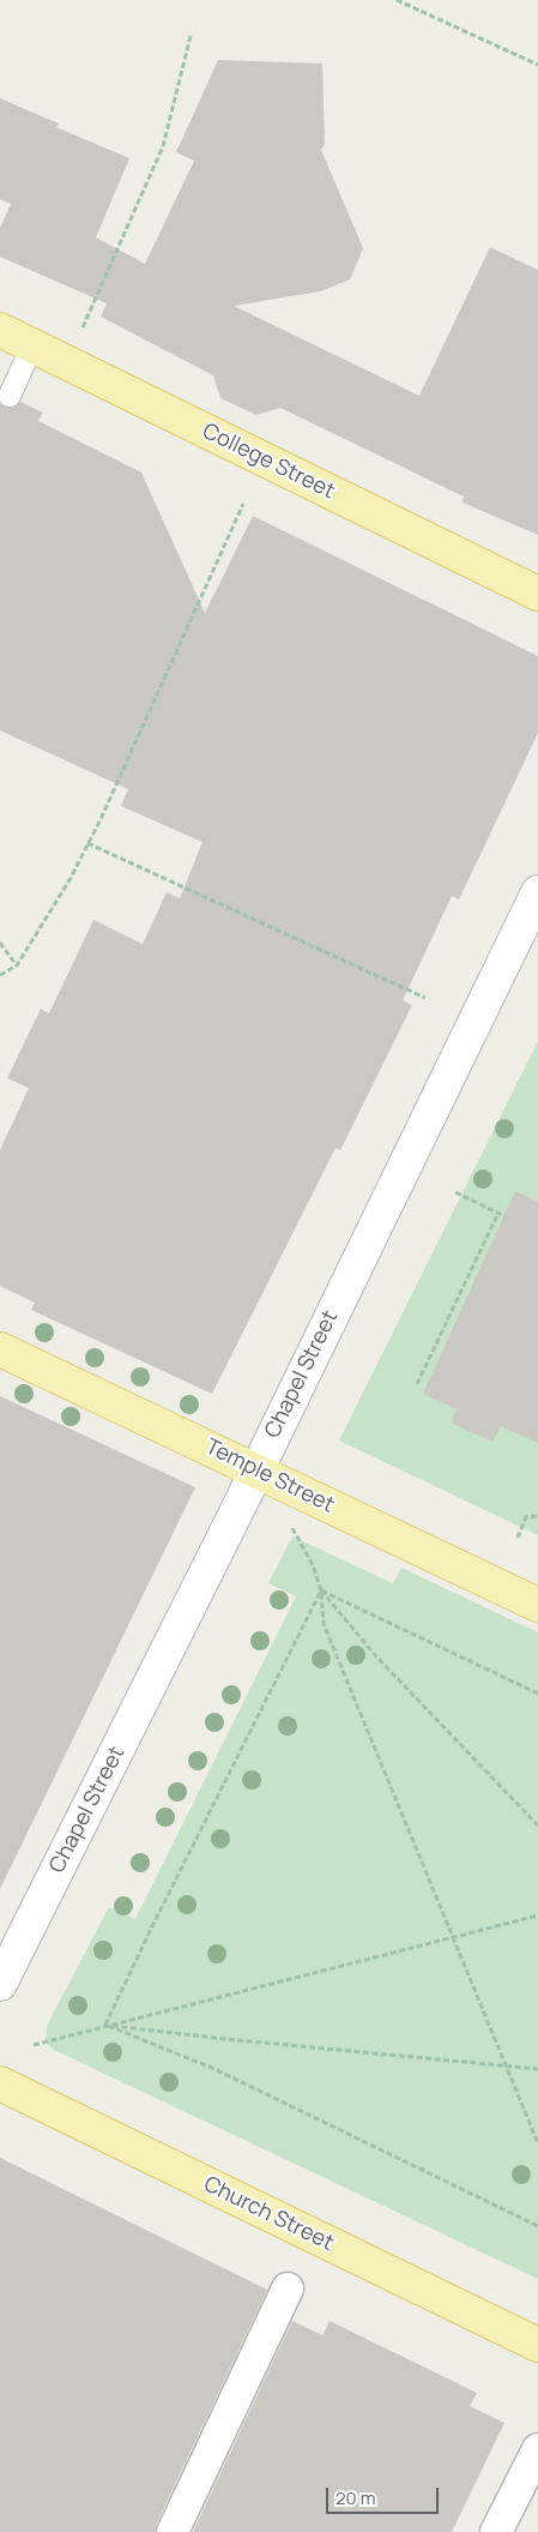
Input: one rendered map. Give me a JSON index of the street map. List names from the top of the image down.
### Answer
{
  "streets": {
    "main road": [
      "College Street",
      "Chapel Street",
      "Temple Street",
      "Church Street"
    ]
  },
  "crossings": [
    ["Chapel Street", "Temple Street"]
  ],
  "scale_bar": "20 m"
}
